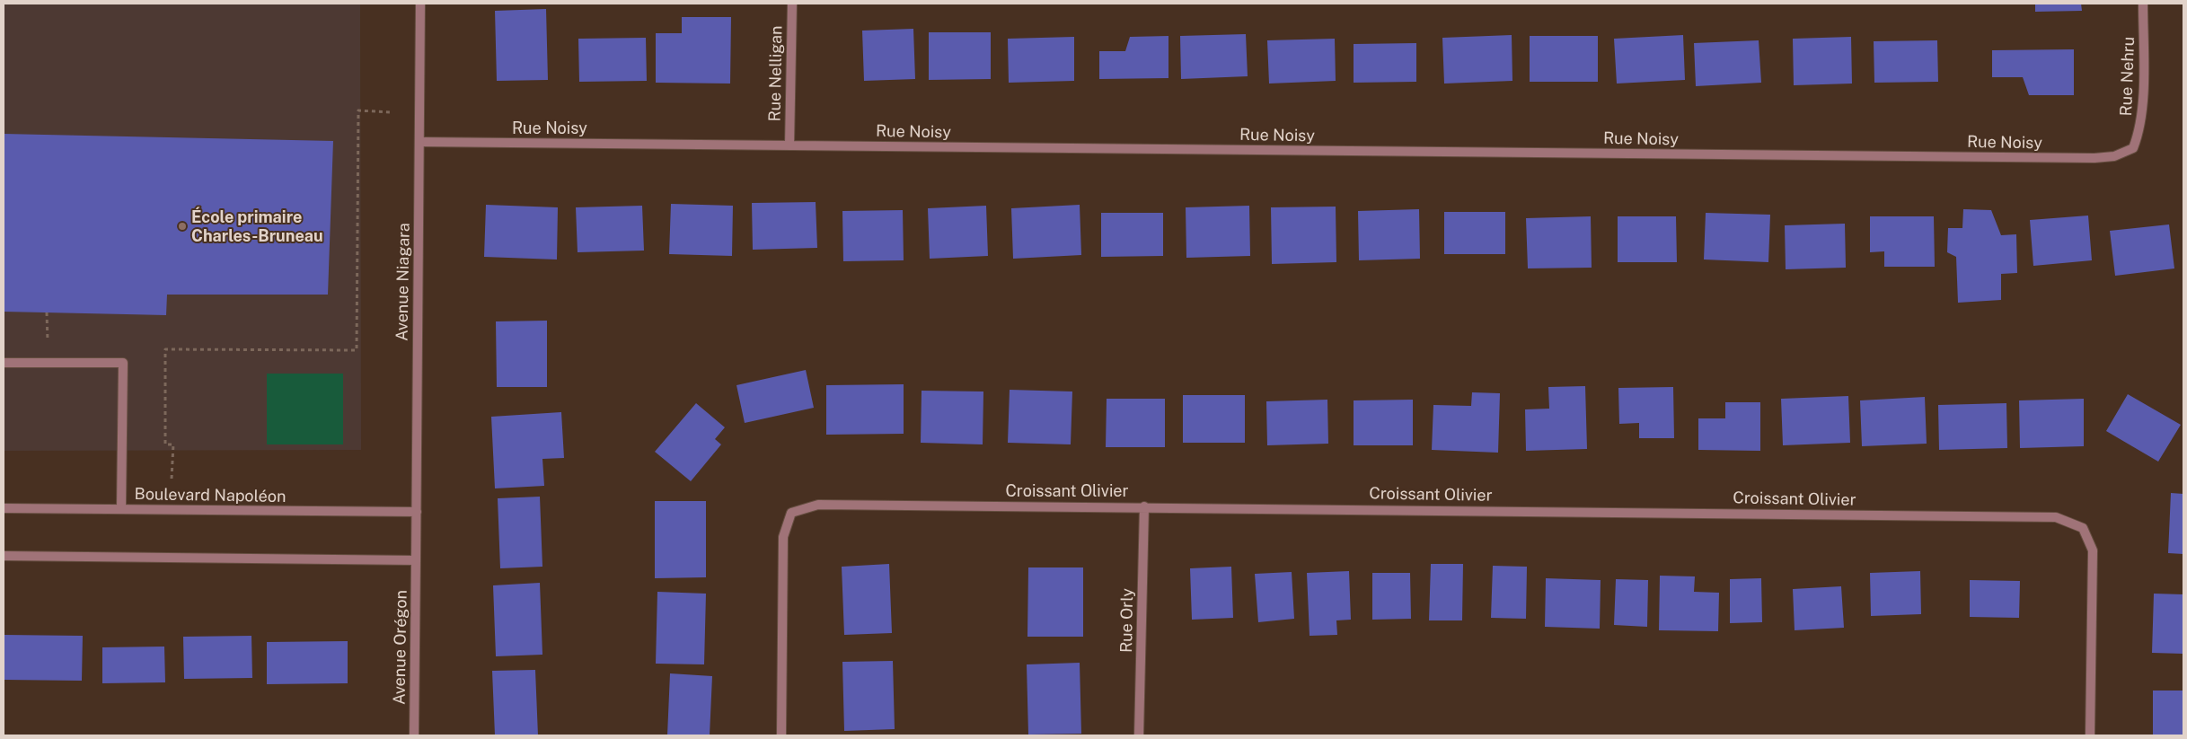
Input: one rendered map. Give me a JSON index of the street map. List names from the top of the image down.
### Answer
{
  "streets": {
    "street": [
      "Rue Nelligan",
      "Rue Nehru",
      "Rue Noisy",
      "Avenue Niagara",
      "Croissant Olivier",
      "Boulevard Napoléon",
      "Rue Orly",
      "Avenue Orégon"
    ]
  },
  "crossings": [
    ["Rue Nelligan", "Rue Noisy"],
    ["Rue Nehru", "Rue Noisy"],
    ["Rue Noisy", "Avenue Niagara"],
    ["Avenue Niagara", "Boulevard Napoléon"],
    ["Avenue Niagara", "Avenue Orégon"],
    ["Croissant Olivier", "Rue Orly"]
  ],
  "places": ["École primaire Charles-Bruneau"]
}
